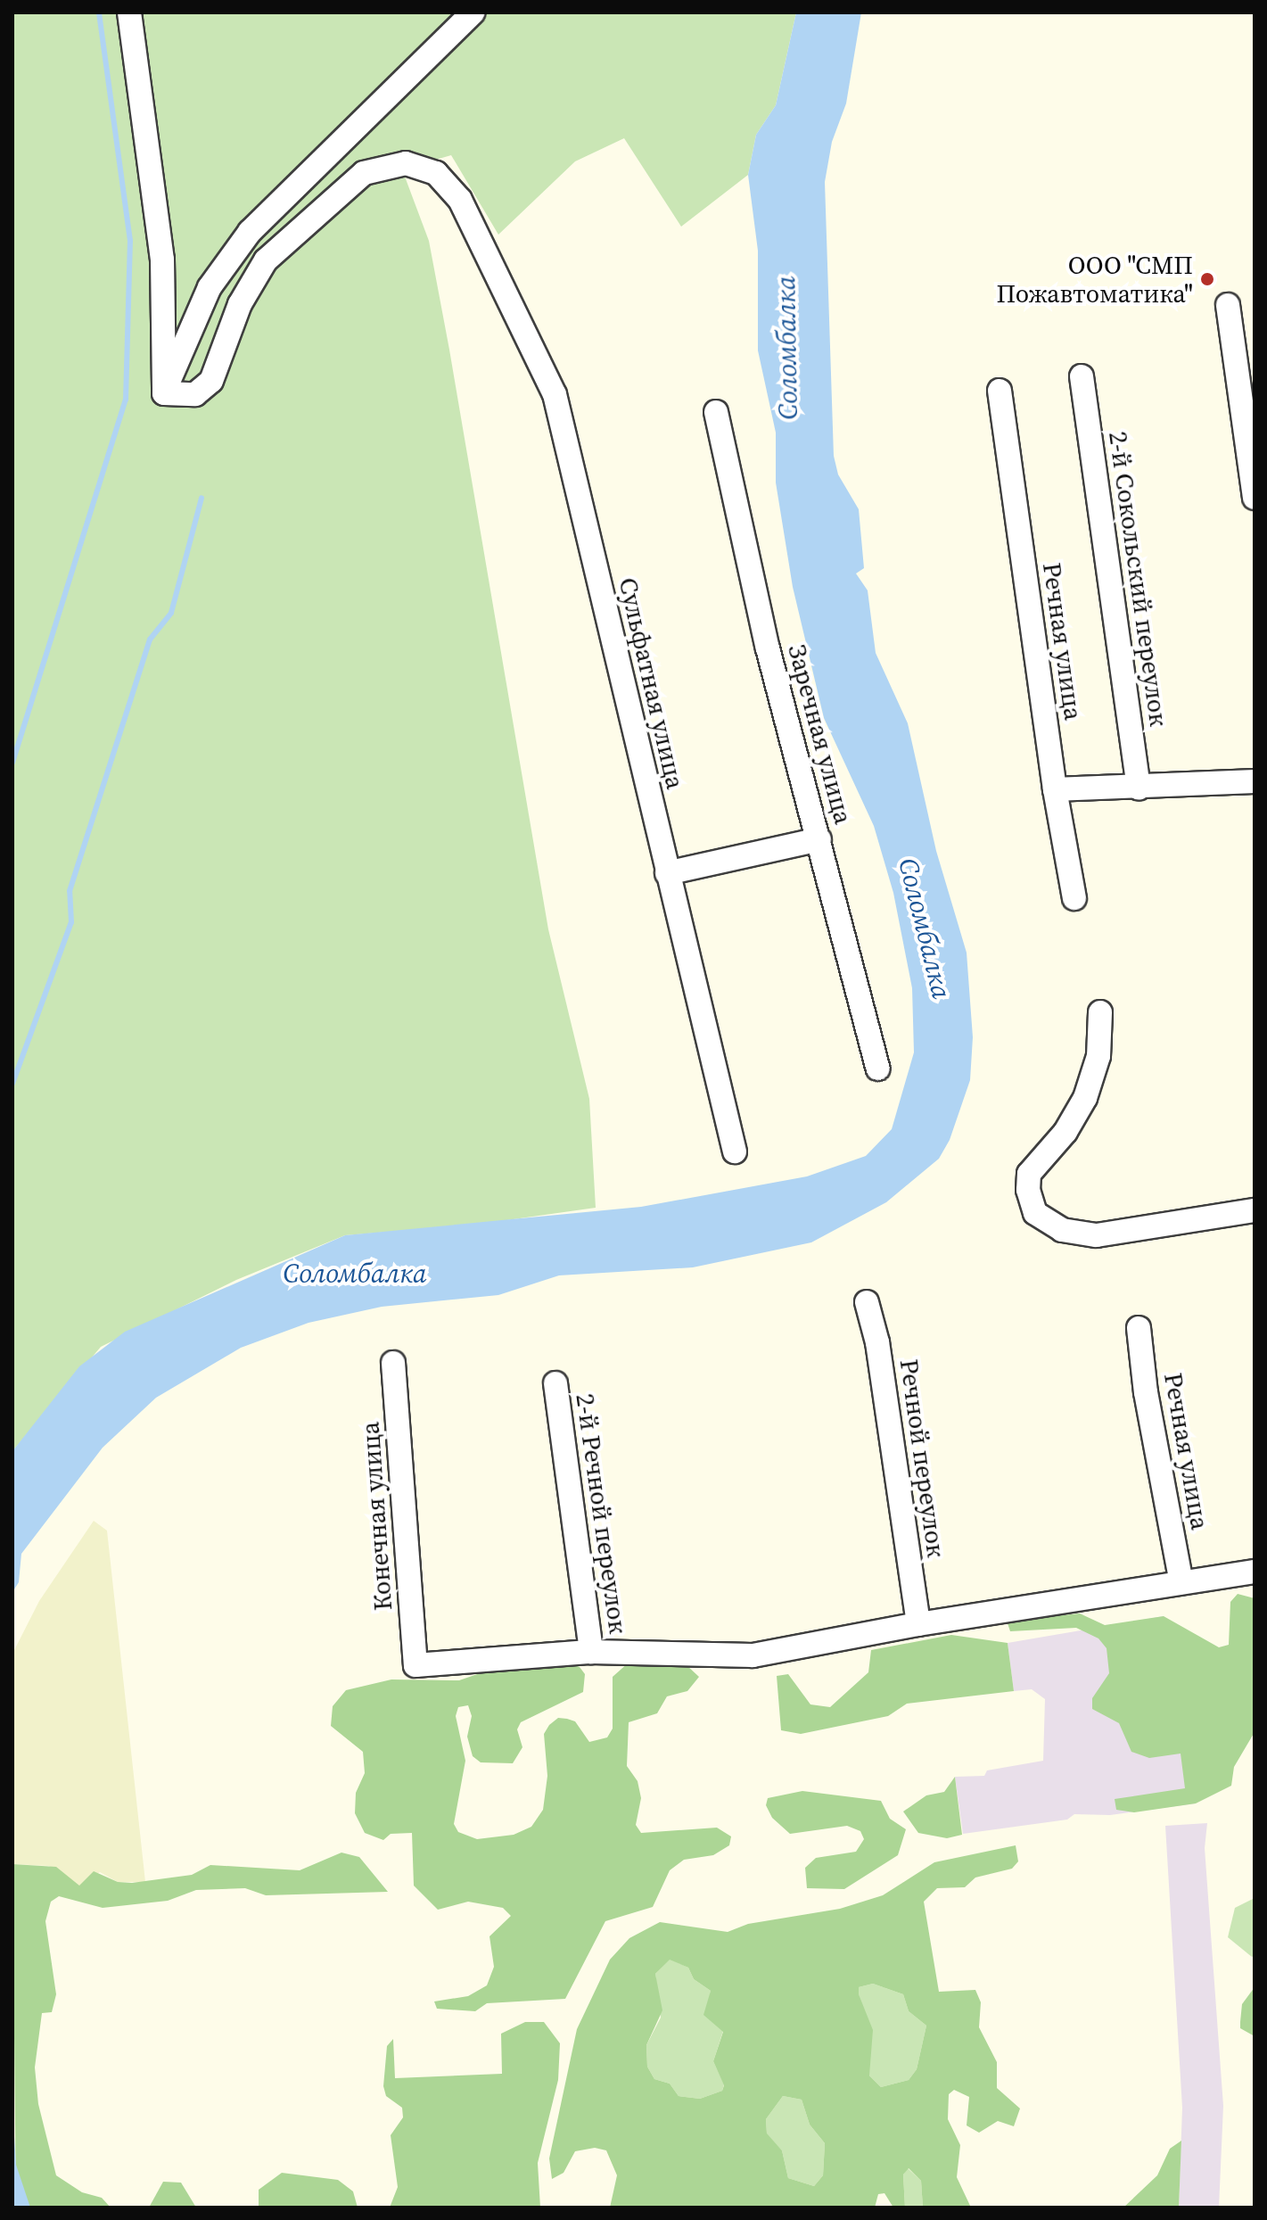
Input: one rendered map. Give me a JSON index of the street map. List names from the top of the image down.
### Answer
{
  "streets": {
    "street": [
      "2-й Сокольский переулок",
      "Речная улица",
      "Сульфатная улица",
      "Заречная улица",
      "Речной переулок",
      "2-й Речной переулок",
      "Конечная улица"
    ]
  },
  "crossings": [
    ["2-й Речной переулок", "Конечная улица"]
  ],
  "water": ["Соломбалка"],
  "places": ["ООО \"СМП Пожавтоматика\""]
}
